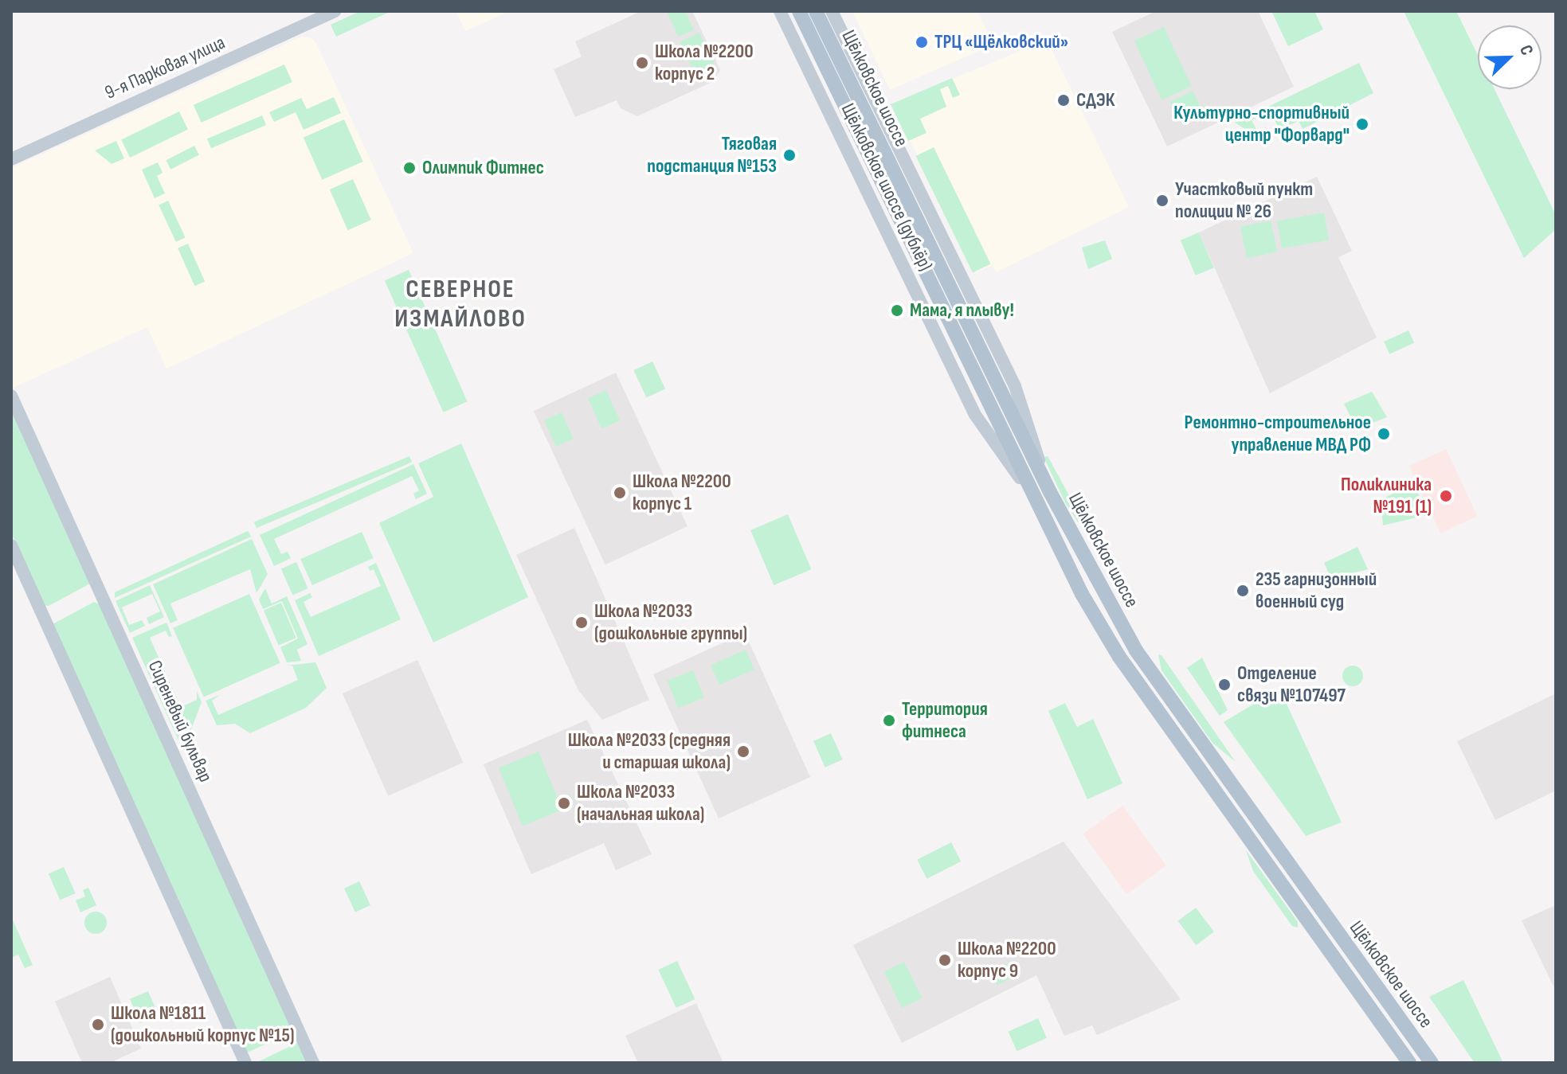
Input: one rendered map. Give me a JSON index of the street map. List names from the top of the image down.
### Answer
{
  "streets": {
    "main road": [
      "9-я Парковая улица",
      "Щёлковское шоссе",
      "Щёлковское шоссе (дублёр)",
      "Сиреневый бульвар"
    ]
  },
  "crossings": [
    ["Щёлковское шоссе", "Щёлковское шоссе (дублёр)"]
  ],
  "districts": ["СЕВЕРНОЕ ИЗМАЙЛОВО"],
  "places": [
    "ТРЦ «Щёлковский»",
    "Школа №2200 корпус 2",
    "СДЭК",
    "Культурно-спортивный центр \"Форвард\"",
    "Тяговая подстанция №153",
    "Олимпик Фитнес",
    "Участковый пункт полиции № 26",
    "Мама, я плыву!",
    "Ремонтно-строительное управление МВД РФ",
    "Школа №2200 корпус 1",
    "Поликлиника №191 (1)",
    "235 гарнизонный военный суд",
    "Школа №2033 (дошкольные группы)",
    "Отделение связи №107497",
    "Территория фитнеса",
    "Школа №2033 (средняя и старшая школа)",
    "Школа №2033 (начальная школа)",
    "Школа №2200 корпус 9",
    "Школа №1811 (дошкольный корпус №15)"
  ],
  "north": "top right"
}
